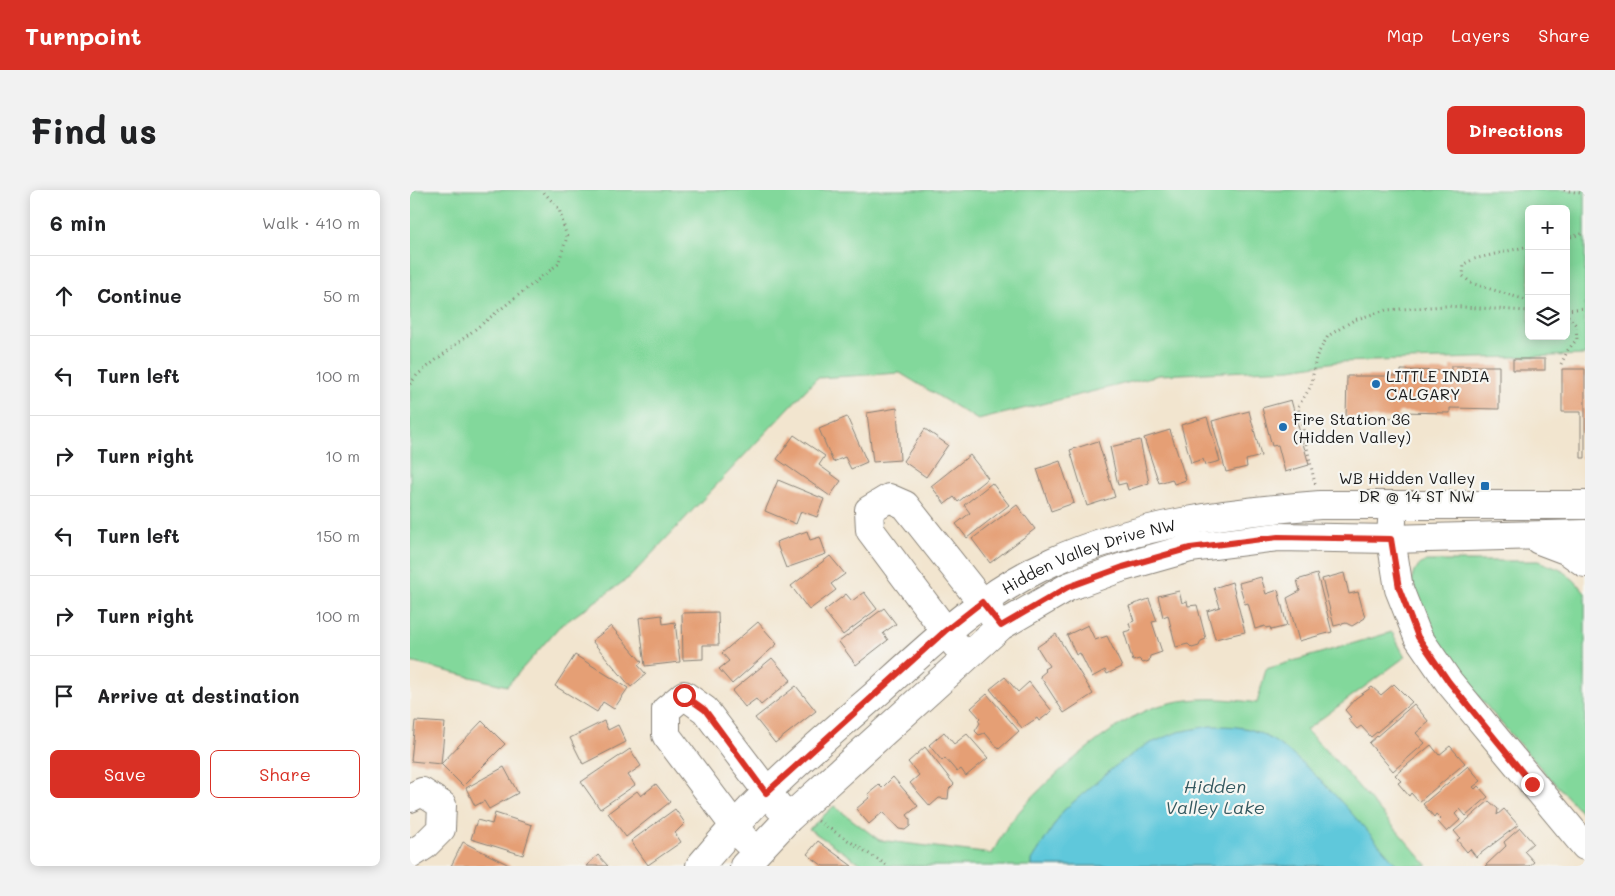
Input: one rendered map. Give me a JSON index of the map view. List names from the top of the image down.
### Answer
{
  "streets": {
    "street": ["Hidden Valley Drive NW"]
  },
  "water": ["Hidden Valley Lake"],
  "places": {
    "other": ["LITTLE INDIA CALGARY", "Fire Station 36 (Hidden Valley)"],
    "transit": ["WB Hidden Valley DR @ 14 ST NW"]
  },
  "page": {
    "header": "Turnpoint",
    "nav": ["Map", "Layers", "Share"],
    "buttons": [
      "Directions",
      ["Save", "Share"]
    ],
    "title": "Find us",
    "heading": ["6 min", "Walk · 410 m"],
    "map_buttons": ["+", "−"],
    "list": [
      ["Continue", "50 m"],
      ["Turn left", "100 m"],
      ["Turn right", "10 m"],
      ["Turn left", "150 m"],
      ["Turn right", "100 m"],
      "Arrive at destination"
    ]
  }
}
